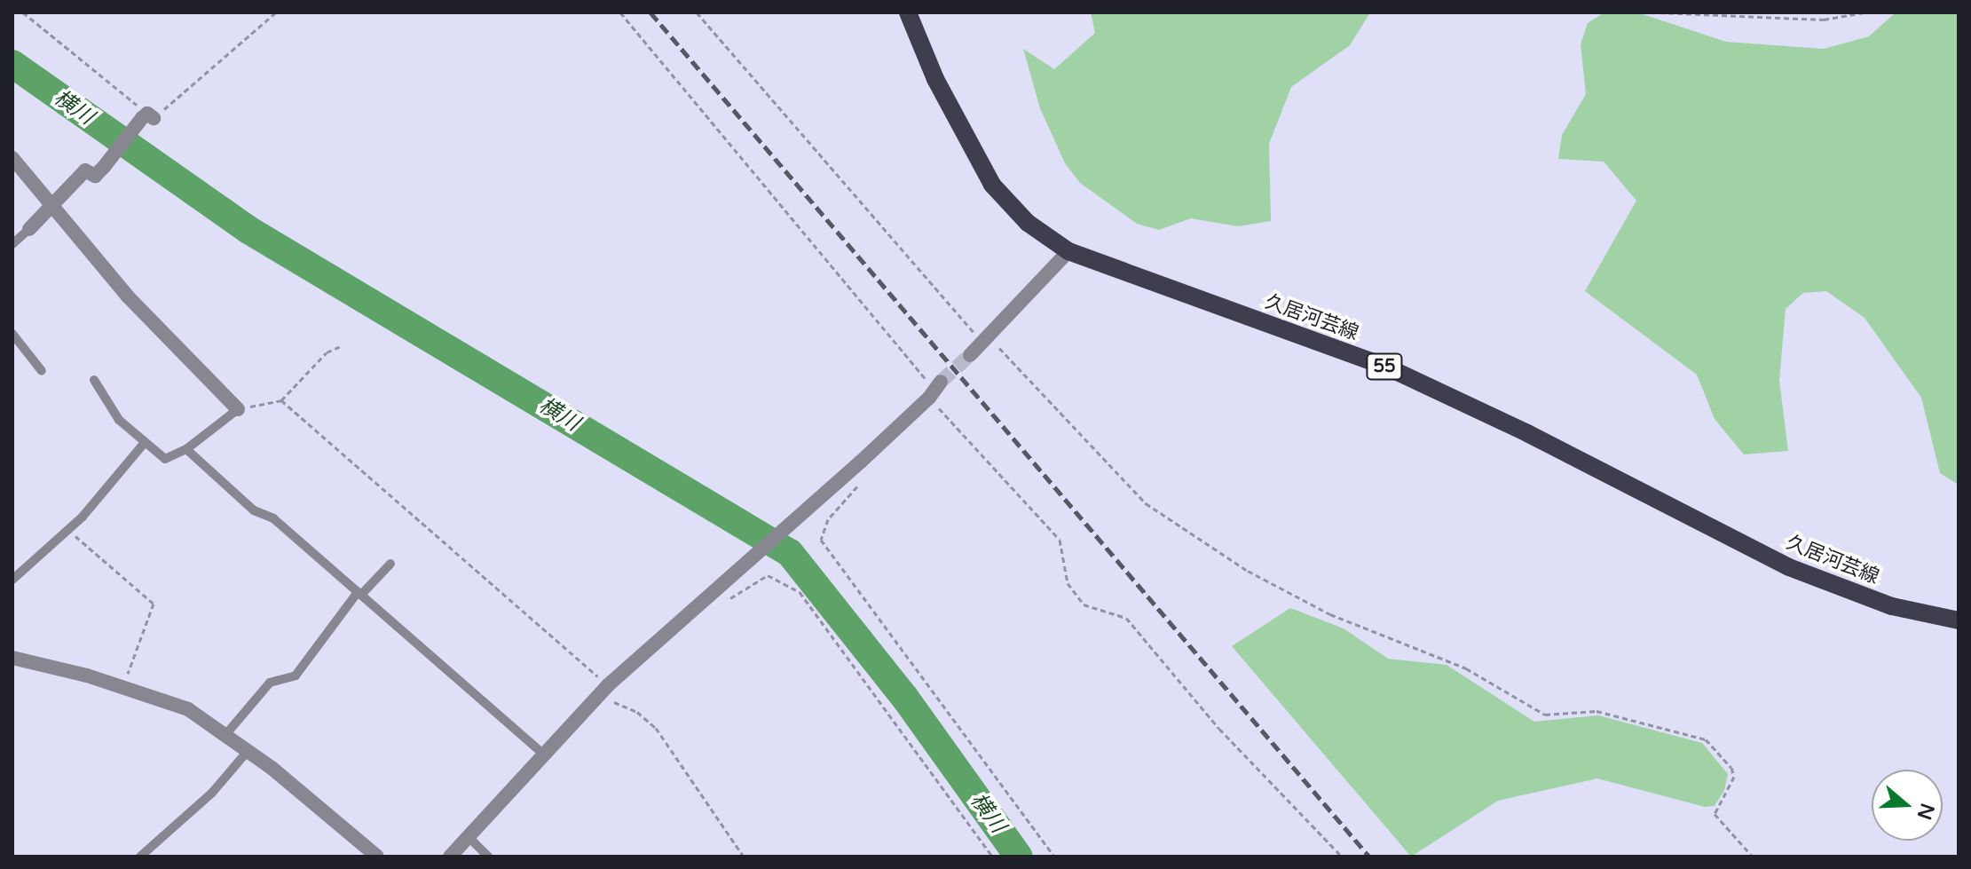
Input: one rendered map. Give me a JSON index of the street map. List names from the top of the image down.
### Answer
{
  "streets": {
    "main road": ["久居河芸線", "55"]
  },
  "water": ["横川"],
  "north": "right"
}
